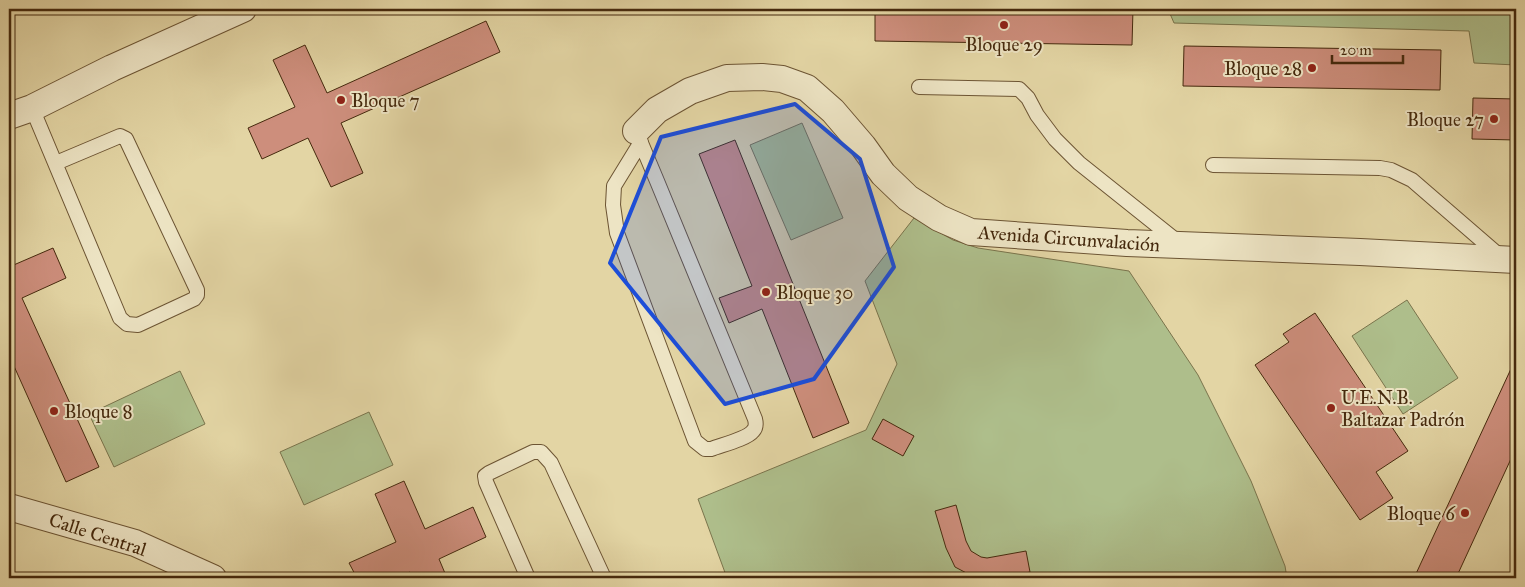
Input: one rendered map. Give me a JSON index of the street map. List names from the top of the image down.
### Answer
{
  "streets": {
    "street": ["Avenida Circunvalación", "Calle Central"]
  },
  "places": [
    "Bloque 29",
    "Bloque 28",
    "Bloque 7",
    "Bloque 27",
    "Bloque 30",
    "U.E.N.B. Baltazar Padrón",
    "Bloque 8",
    "Bloque 6"
  ],
  "scale_bar": "20 m"
}
